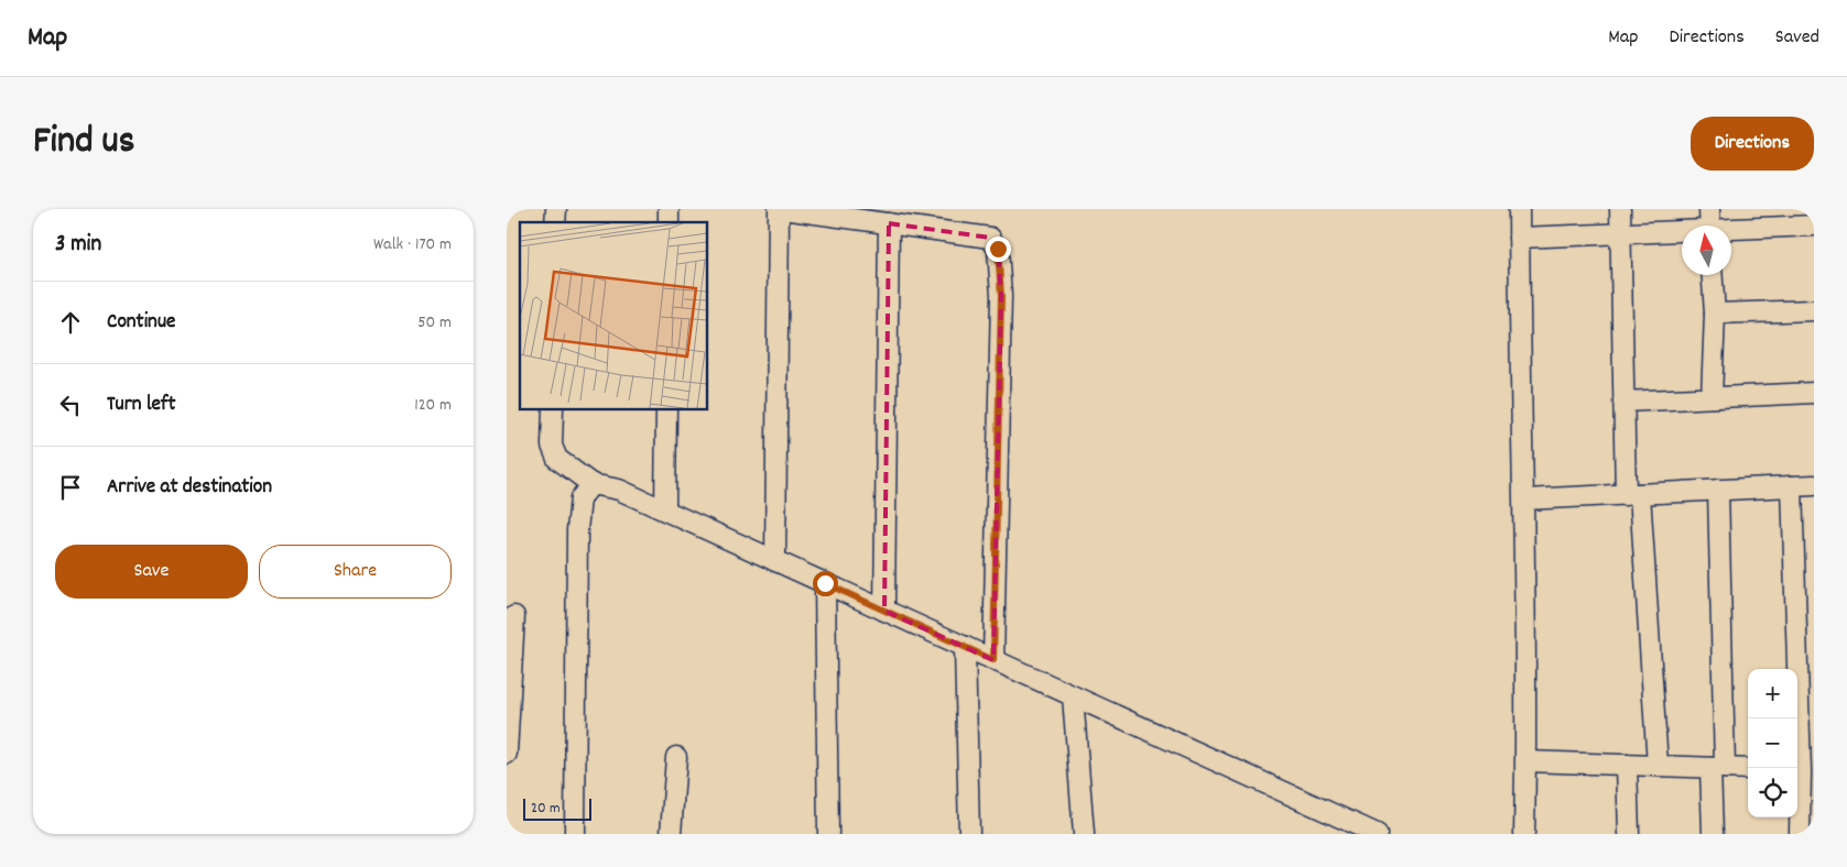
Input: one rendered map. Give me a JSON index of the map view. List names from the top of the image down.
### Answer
{
  "scale_bar": "20 m",
  "north": "top",
  "page": {
    "header": "Map",
    "nav": ["Map", "Directions", "Saved"],
    "title": "Find us",
    "buttons": [
      "Directions",
      ["Save", "Share"]
    ],
    "heading": ["3 min", "Walk · 170 m"],
    "list": [
      ["Continue", "50 m"],
      ["Turn left", "120 m"],
      "Arrive at destination"
    ],
    "map_buttons": ["+", "−"],
    "scale": "20 m"
  }
}
